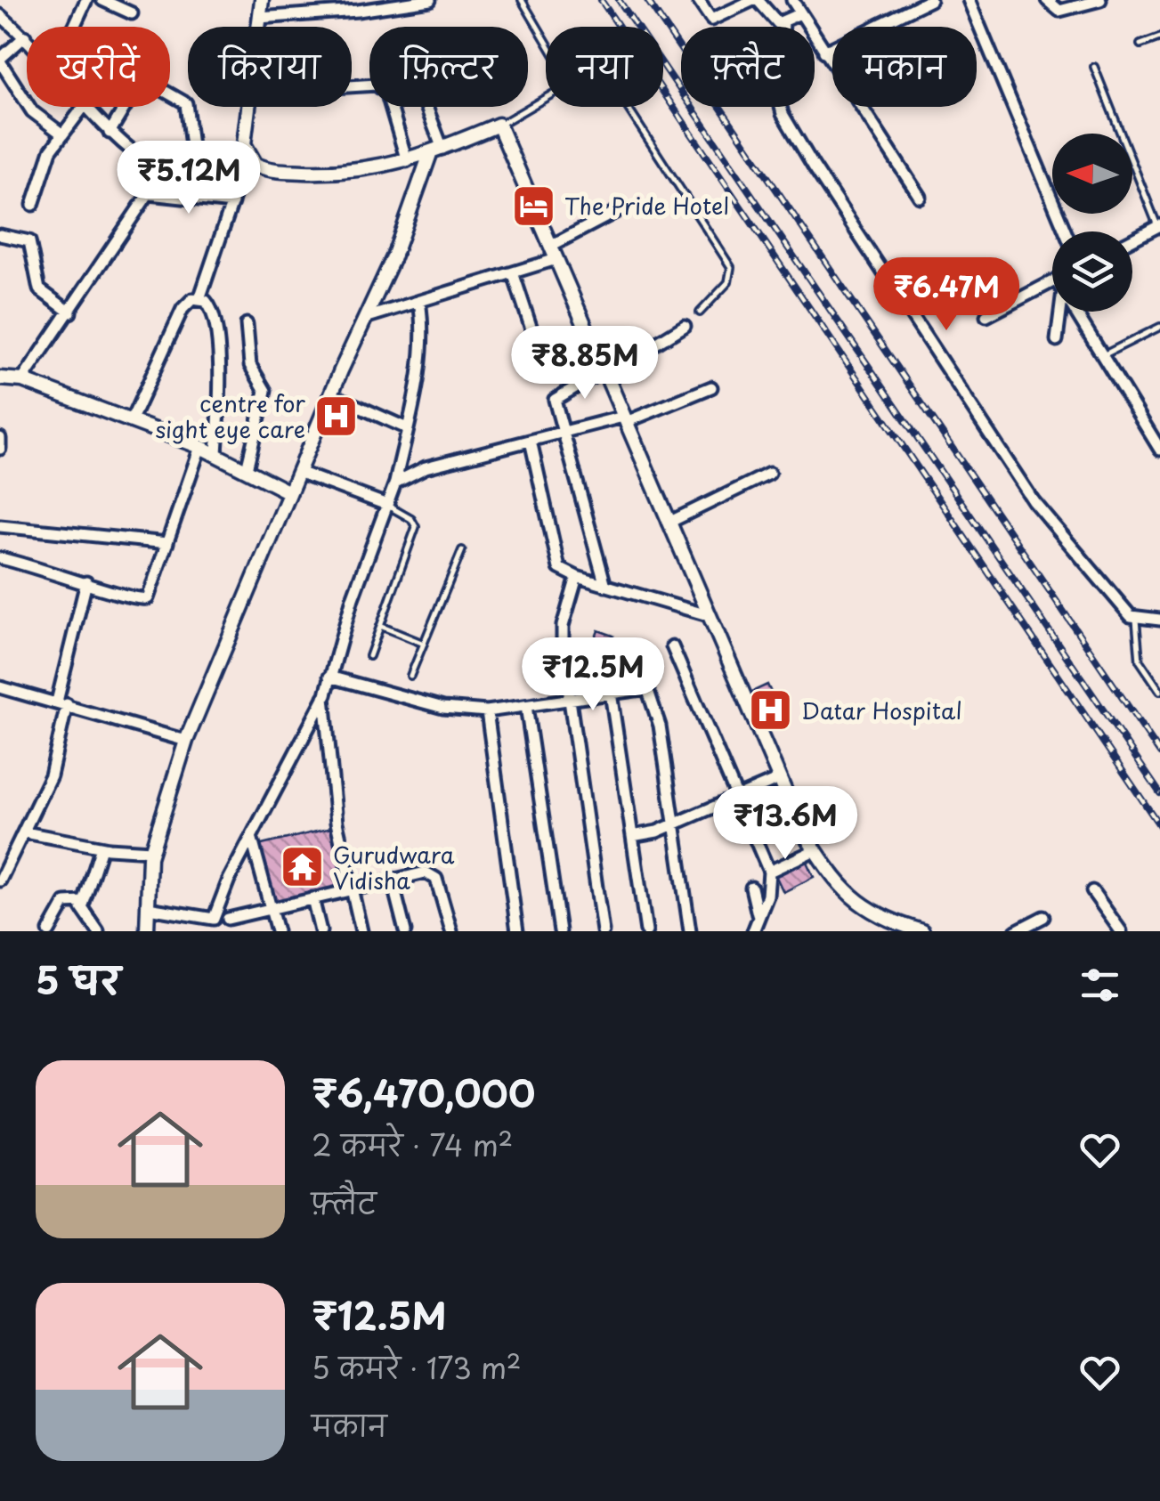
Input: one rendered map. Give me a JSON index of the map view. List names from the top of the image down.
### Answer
{
  "places": {
    "hotel": ["The Pride Hotel"],
    "hospital": ["centre for sight eye care", "Datar Hospital"],
    "temple": ["Gurudwara Vidisha"]
  },
  "north": "left",
  "page": {
    "chip": [
      "खरीदें",
      "किराया",
      "फ़िल्टर",
      "नया",
      "फ़्लैट",
      "मकान"
    ],
    "price": [
      "₹5.12M",
      "₹6.47M",
      "₹8.85M",
      "₹12.5M",
      "₹13.6M"
    ],
    "heading": "5 घर",
    "list": [
      {
        "name": "₹6,470,000",
        "note": "2 कमरे · 74 m² · फ़्लैट"
      },
      {
        "name": "₹12.5M",
        "note": "5 कमरे · 173 m² · मकान"
      }
    ]
  }
}
